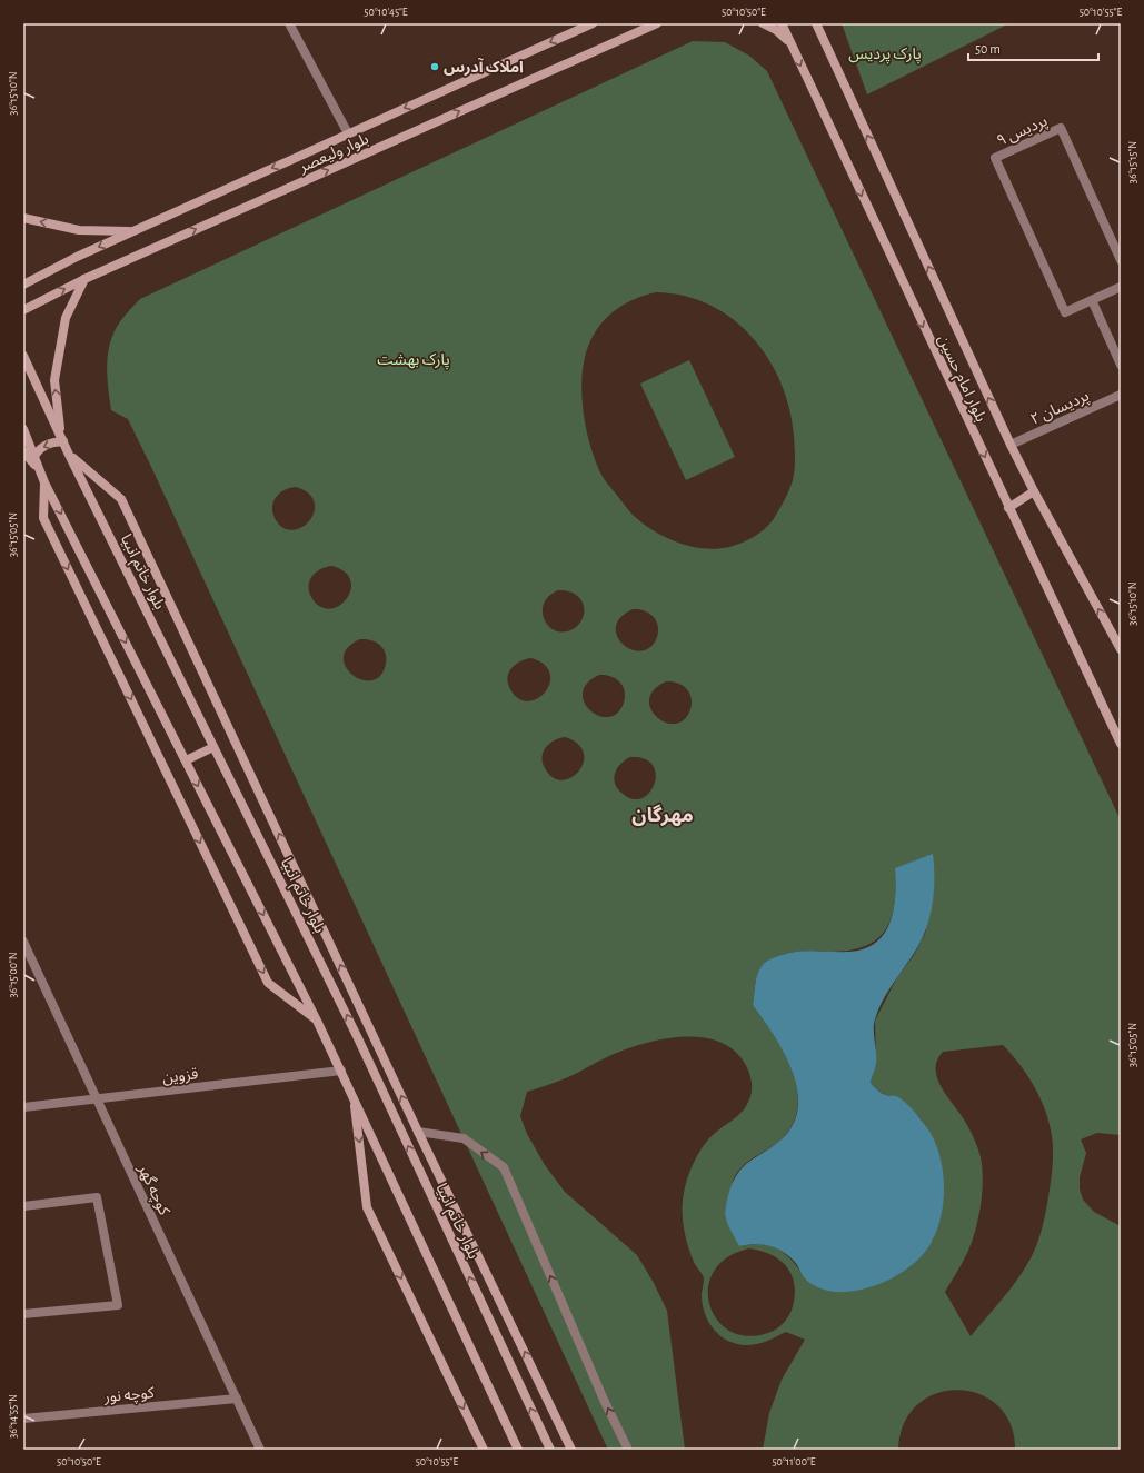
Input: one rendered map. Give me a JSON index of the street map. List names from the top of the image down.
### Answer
{
  "streets": {
    "main road": ["بلوار ولیعصر", "بلوار امام حسین", "بلوار خاتم انبیا"],
    "street": [
      "پردیس ۹",
      "پردیسان ۲",
      "قزوین",
      "کوچه گهر",
      "کوچه نور"
    ]
  },
  "crossings": [
    ["بلوار امام حسین", "پردیسان ۲"],
    ["قزوین", "کوچه گهر"],
    ["کوچه گهر", "کوچه نور"]
  ],
  "districts": ["مهرگان"],
  "parks": ["پارک پردیس", "پارک بهشت"],
  "places": ["املاک آدرس"],
  "scale_bar": "50 m",
  "coordinates": [
    "50°10'45\"E",
    "50°10'50\"E",
    "50°10'55\"E",
    "36°15'10\"N",
    "36°15'15\"N",
    "36°15'05\"N",
    "36°15'00\"N",
    "36°14'55\"N",
    "50°11'00\"E"
  ]
}
